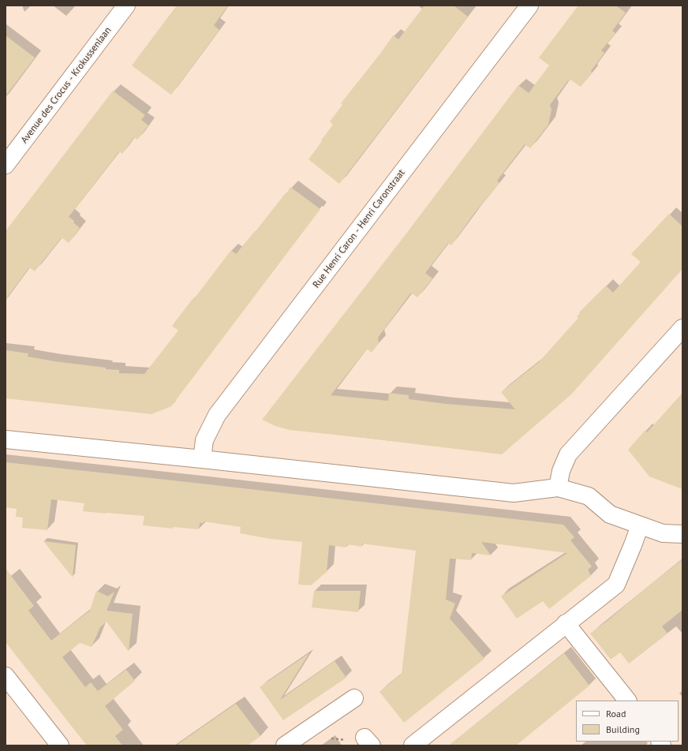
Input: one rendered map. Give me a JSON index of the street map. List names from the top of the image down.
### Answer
{
  "streets": {
    "street": ["Avenue des Crocus - Krokussenlaan", "Rue Henri Caron - Henri Caronstraat"]
  },
  "legend": ["Road", "Building"]
}
